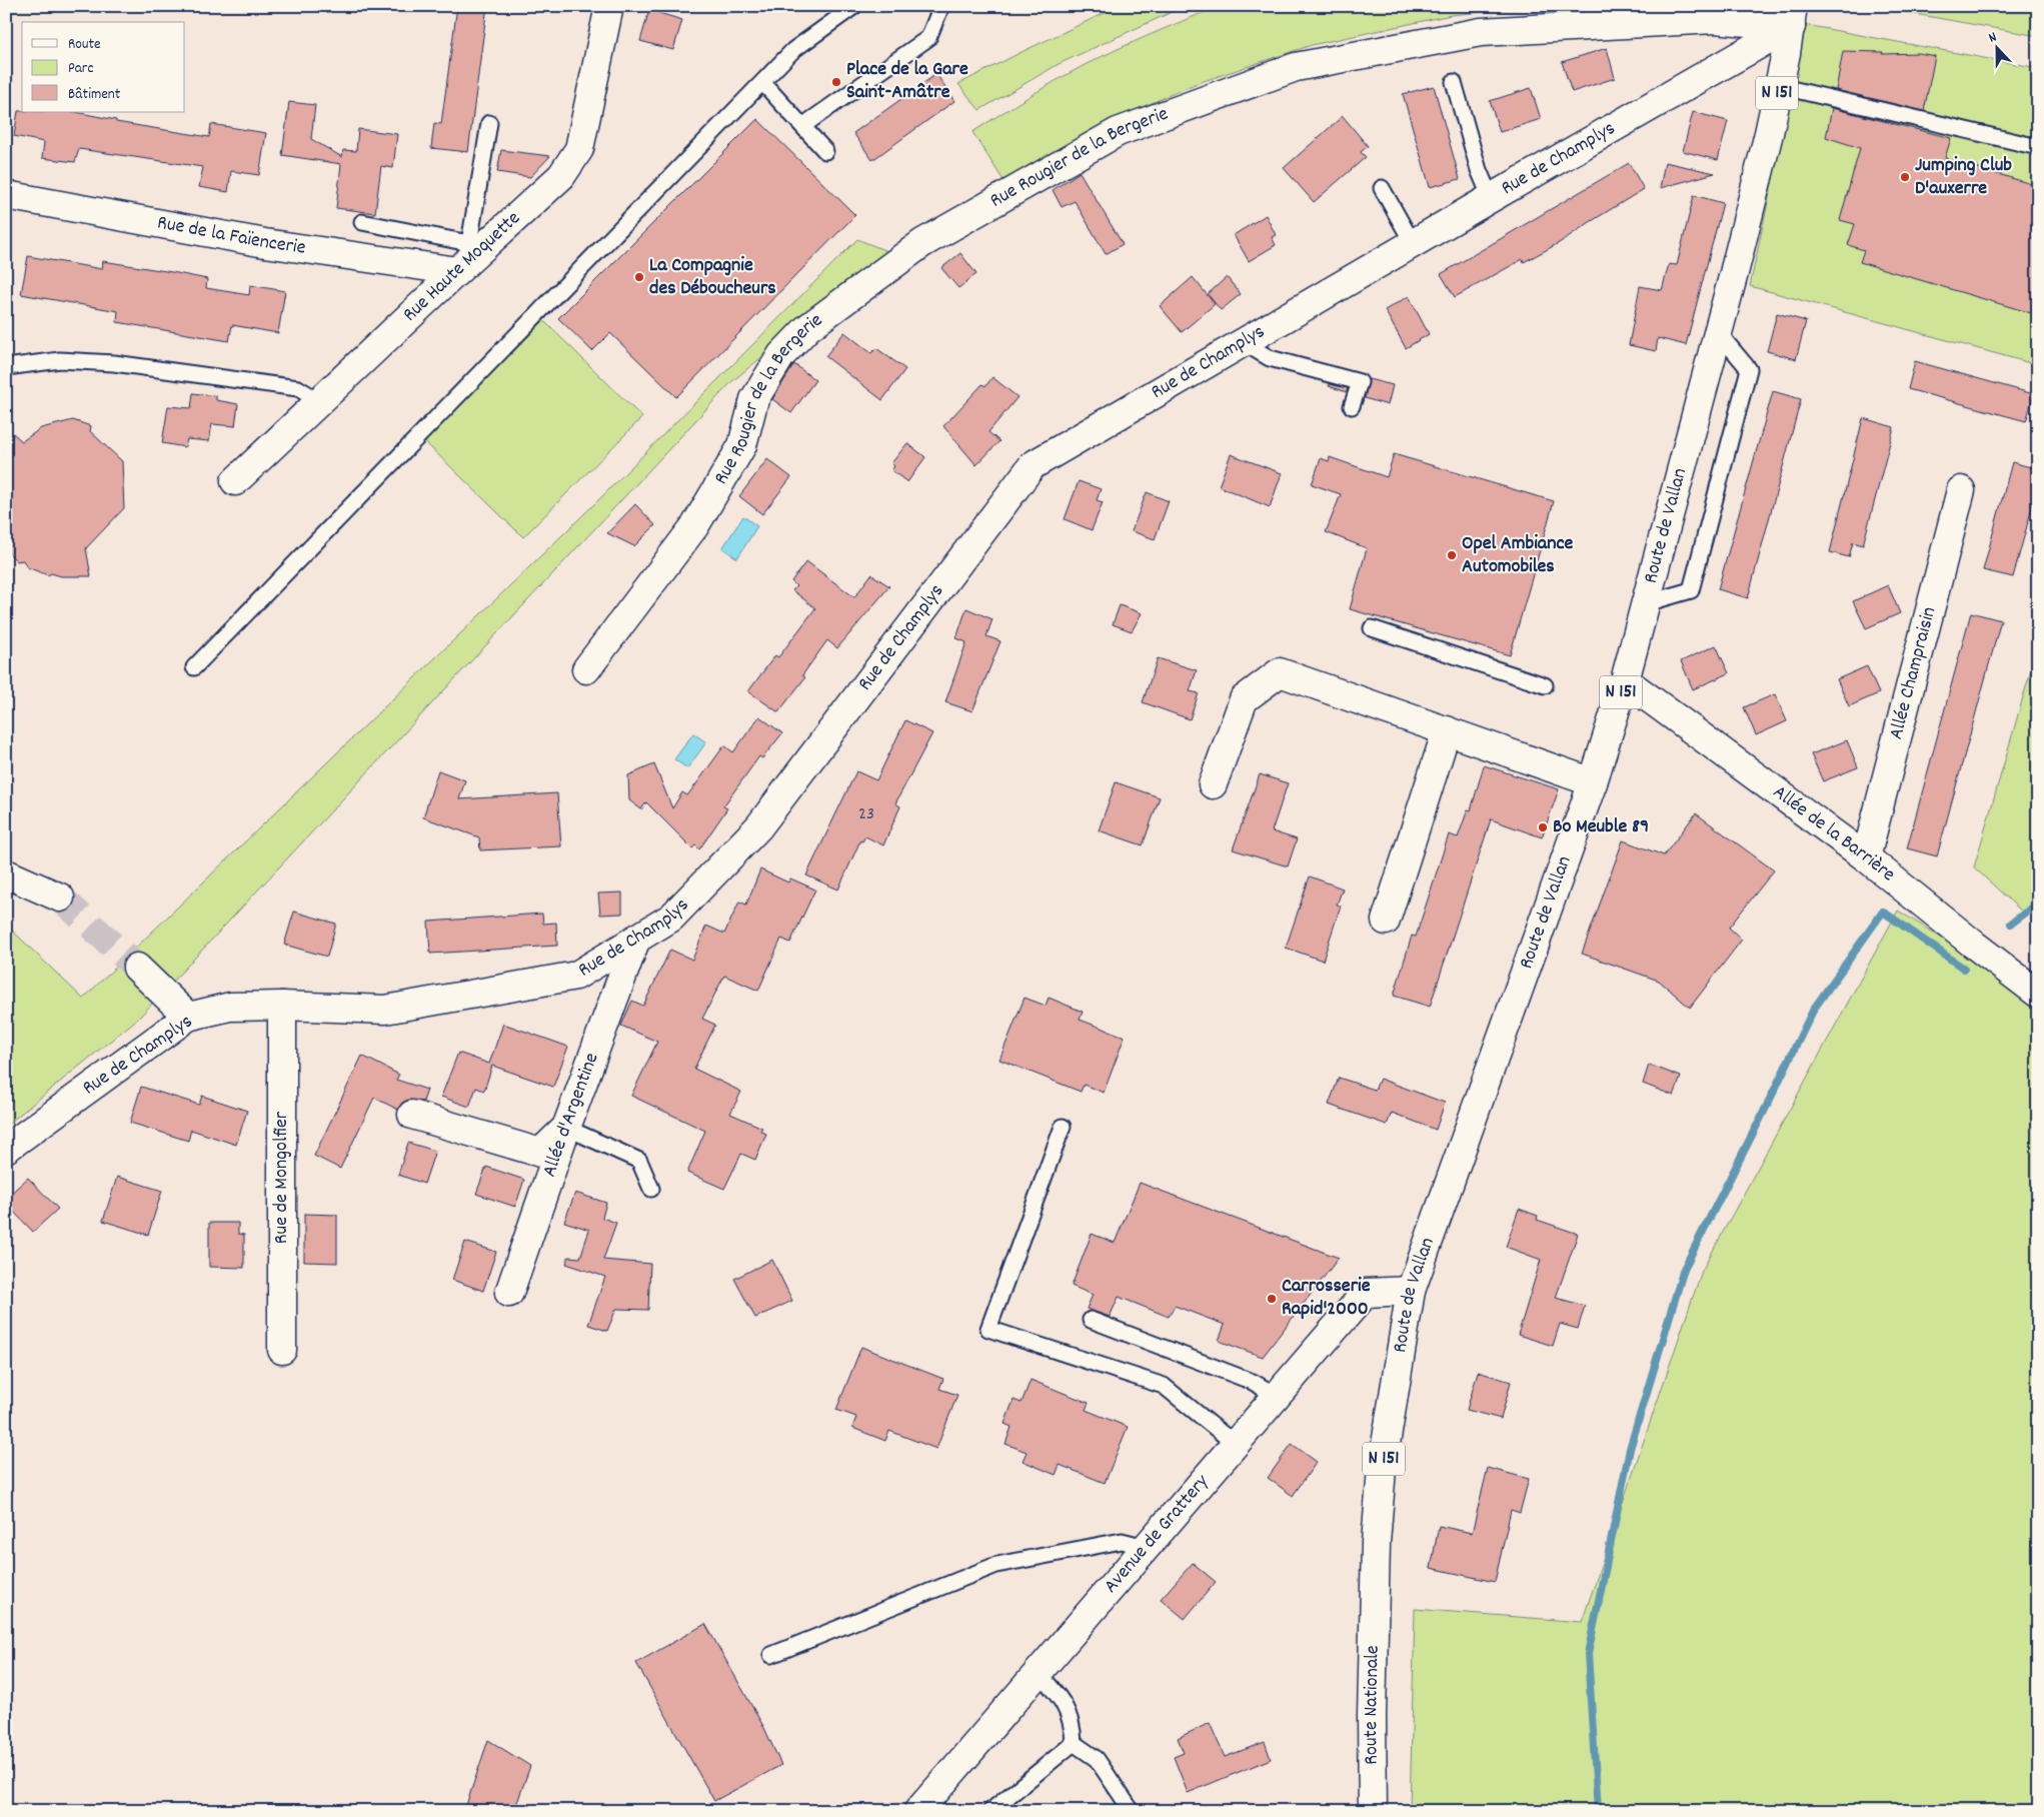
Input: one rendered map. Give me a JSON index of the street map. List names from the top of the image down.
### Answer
{
  "streets": {
    "street": [
      "N 151",
      "Rue de Champlys",
      "Rue Rougier de la Bergerie",
      "Rue de la Faïencerie",
      "Rue Haute Moquette",
      "Route de Vallan",
      "Allée Champraisin",
      "Allée de la Barrière",
      "Allée d'Argentine",
      "Rue de Mongolfier",
      "Avenue de Grattery",
      "Route Nationale"
    ]
  },
  "crossings": [
    ["Rue de Champlys", "Rue Rougier de la Bergerie"],
    ["Rue de Champlys", "Route de Vallan"],
    ["Rue de Champlys", "Allée d'Argentine"],
    ["Rue de Champlys", "Rue de Mongolfier"],
    ["Rue Rougier de la Bergerie", "Route de Vallan"],
    ["Rue de la Faïencerie", "Rue Haute Moquette"],
    ["Route de Vallan", "Allée de la Barrière"],
    ["Route de Vallan", "Avenue de Grattery"],
    ["Route de Vallan", "Route Nationale"],
    ["Allée Champraisin", "Allée de la Barrière"]
  ],
  "places": [
    "Place de la Gare Saint-Amâtre",
    "Jumping Club D'auxerre",
    "La Compagnie des Déboucheurs",
    "Opel Ambiance Automobiles",
    "Bo Meuble 89",
    "Carrosserie Rapid'2000"
  ],
  "house_numbers": ["23"],
  "legend": ["Route", "Parc", "Bâtiment"],
  "north": "top"
}
